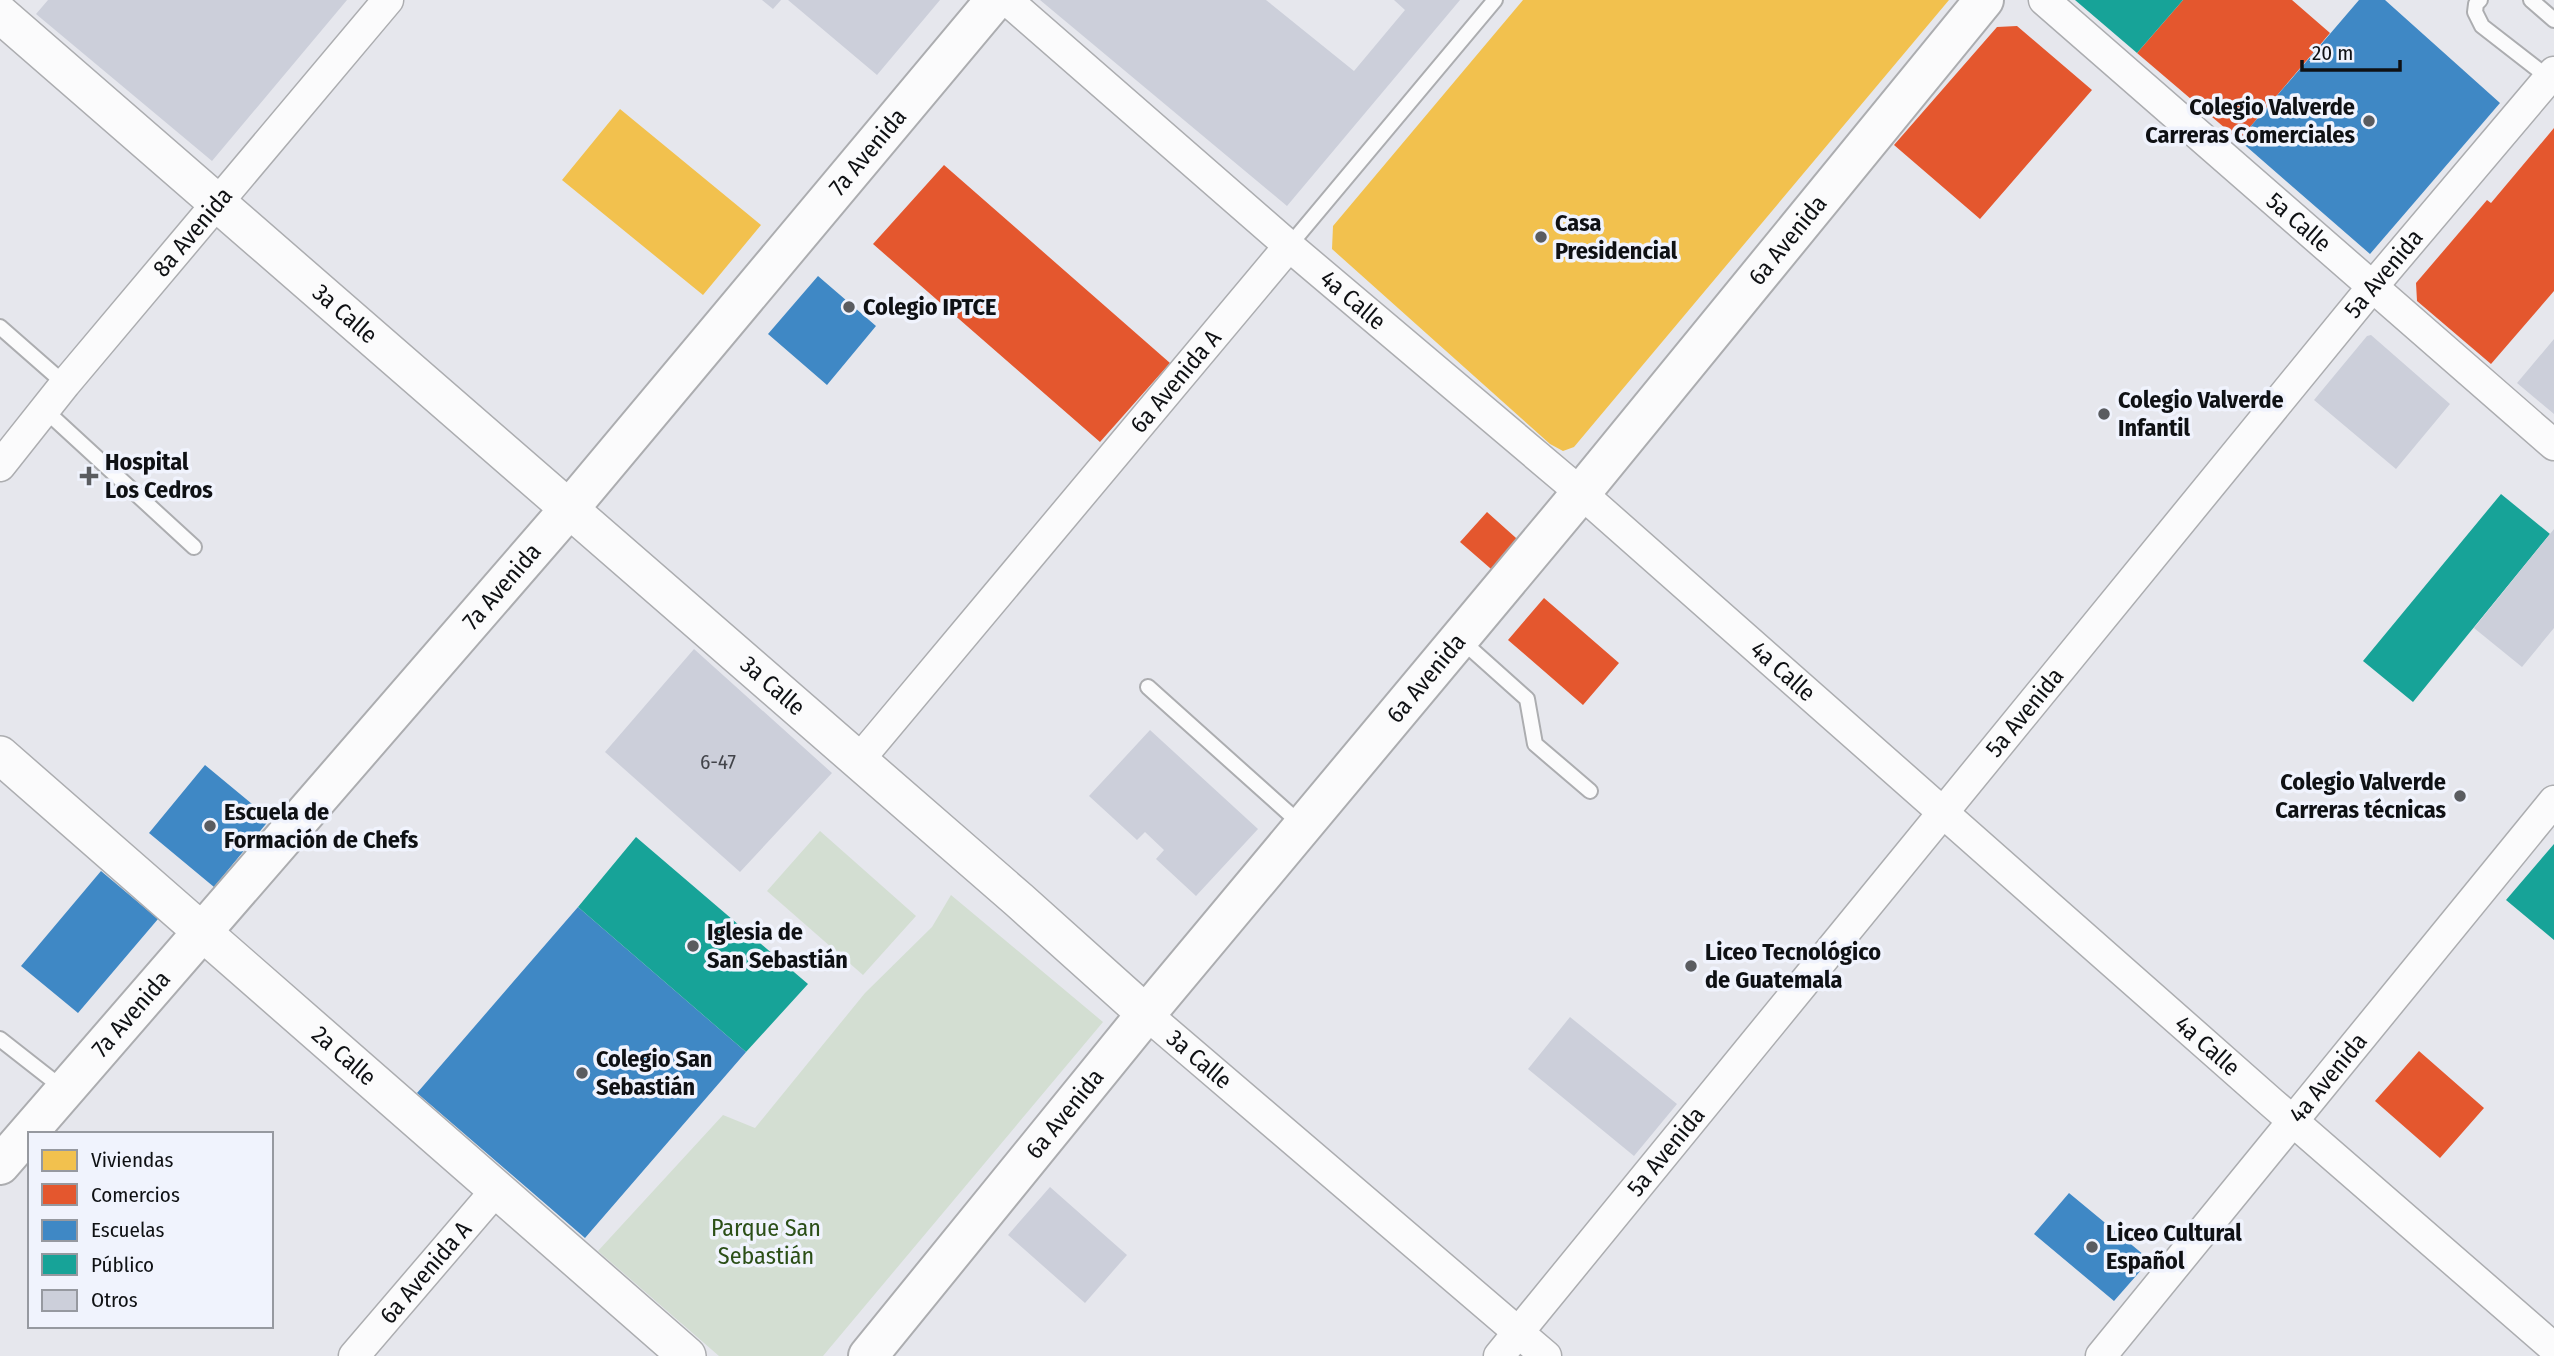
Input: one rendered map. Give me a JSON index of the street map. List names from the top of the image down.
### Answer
{
  "streets": {
    "main road": ["7a Avenida", "6a Avenida"],
    "street": [
      "5a Calle",
      "8a Avenida",
      "5a Avenida",
      "4a Calle",
      "3a Calle",
      "6a Avenida A",
      "2a Calle",
      "4a Avenida"
    ]
  },
  "crossings": [
    ["7a Avenida", "3a Calle"],
    ["7a Avenida", "2a Calle"],
    ["5a Calle", "5a Avenida"],
    ["8a Avenida", "3a Calle"],
    ["6a Avenida", "4a Calle"],
    ["6a Avenida", "3a Calle"],
    ["5a Avenida", "4a Calle"],
    ["5a Avenida", "3a Calle"],
    ["4a Calle", "6a Avenida A"],
    ["4a Calle", "4a Avenida"],
    ["3a Calle", "6a Avenida A"],
    ["6a Avenida A", "2a Calle"]
  ],
  "parks": ["Parque San Sebastián"],
  "places": {
    "other": [
      "Colegio Valverde Carreras Comerciales",
      "Casa Presidencial",
      "Colegio IPTCE",
      "Colegio Valverde Infantil",
      "Colegio Valverde Carreras técnicas",
      "Escuela de Formación de Chefs",
      "Iglesia de San Sebastián",
      "Liceo Tecnológico de Guatemala",
      "Colegio San Sebastián",
      "Liceo Cultural Español"
    ],
    "health": ["Hospital Los Cedros"]
  },
  "house_numbers": ["6-47"],
  "legend": [
    "Viviendas",
    "Comercios",
    "Escuelas",
    "Público",
    "Otros"
  ],
  "scale_bar": "20 m"
}
